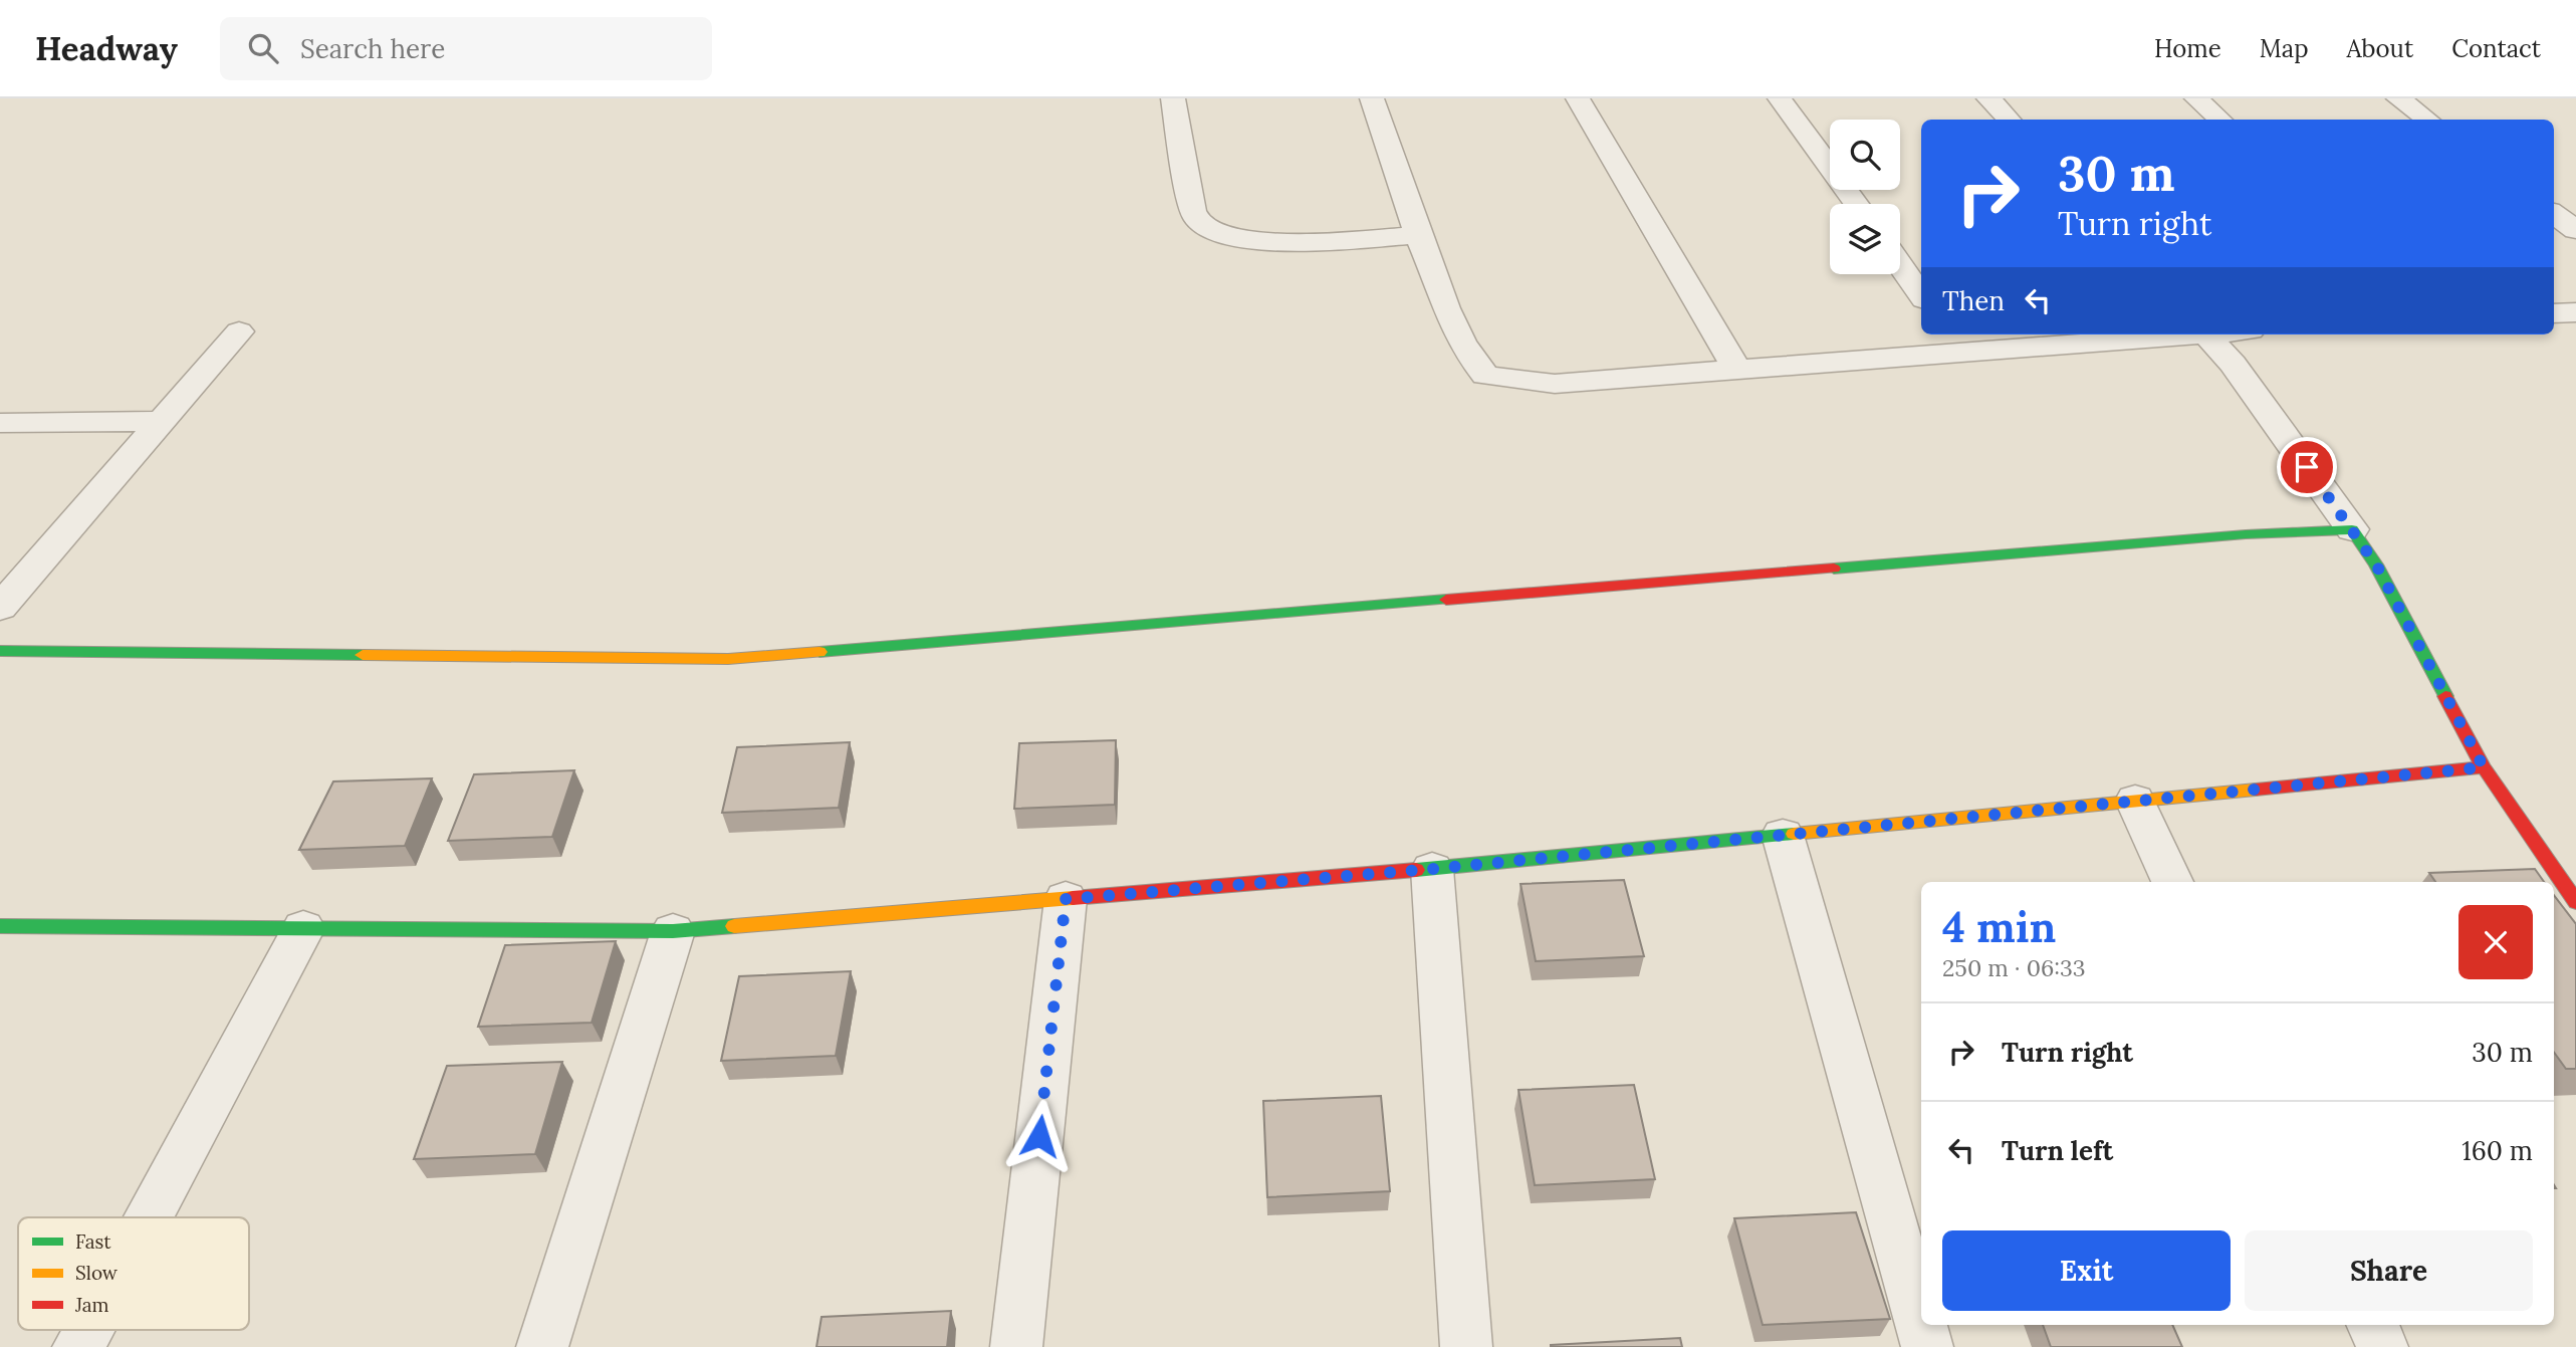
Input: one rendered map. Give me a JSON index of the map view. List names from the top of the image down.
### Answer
{
  "legend": ["Fast", "Slow", "Jam"],
  "page": {
    "header": "Headway",
    "search": "Search here",
    "nav": [
      "Home",
      "Map",
      "About",
      "Contact"
    ],
    "turn": ["30 m", "Turn right"],
    "then": "Then",
    "heading": ["4 min", "250 m · 06:33"],
    "list": [
      {
        "name": "Turn right",
        "value": "30 m"
      },
      {
        "name": "Turn left",
        "value": "160 m"
      }
    ],
    "buttons": ["Exit", "Share"]
  }
}
